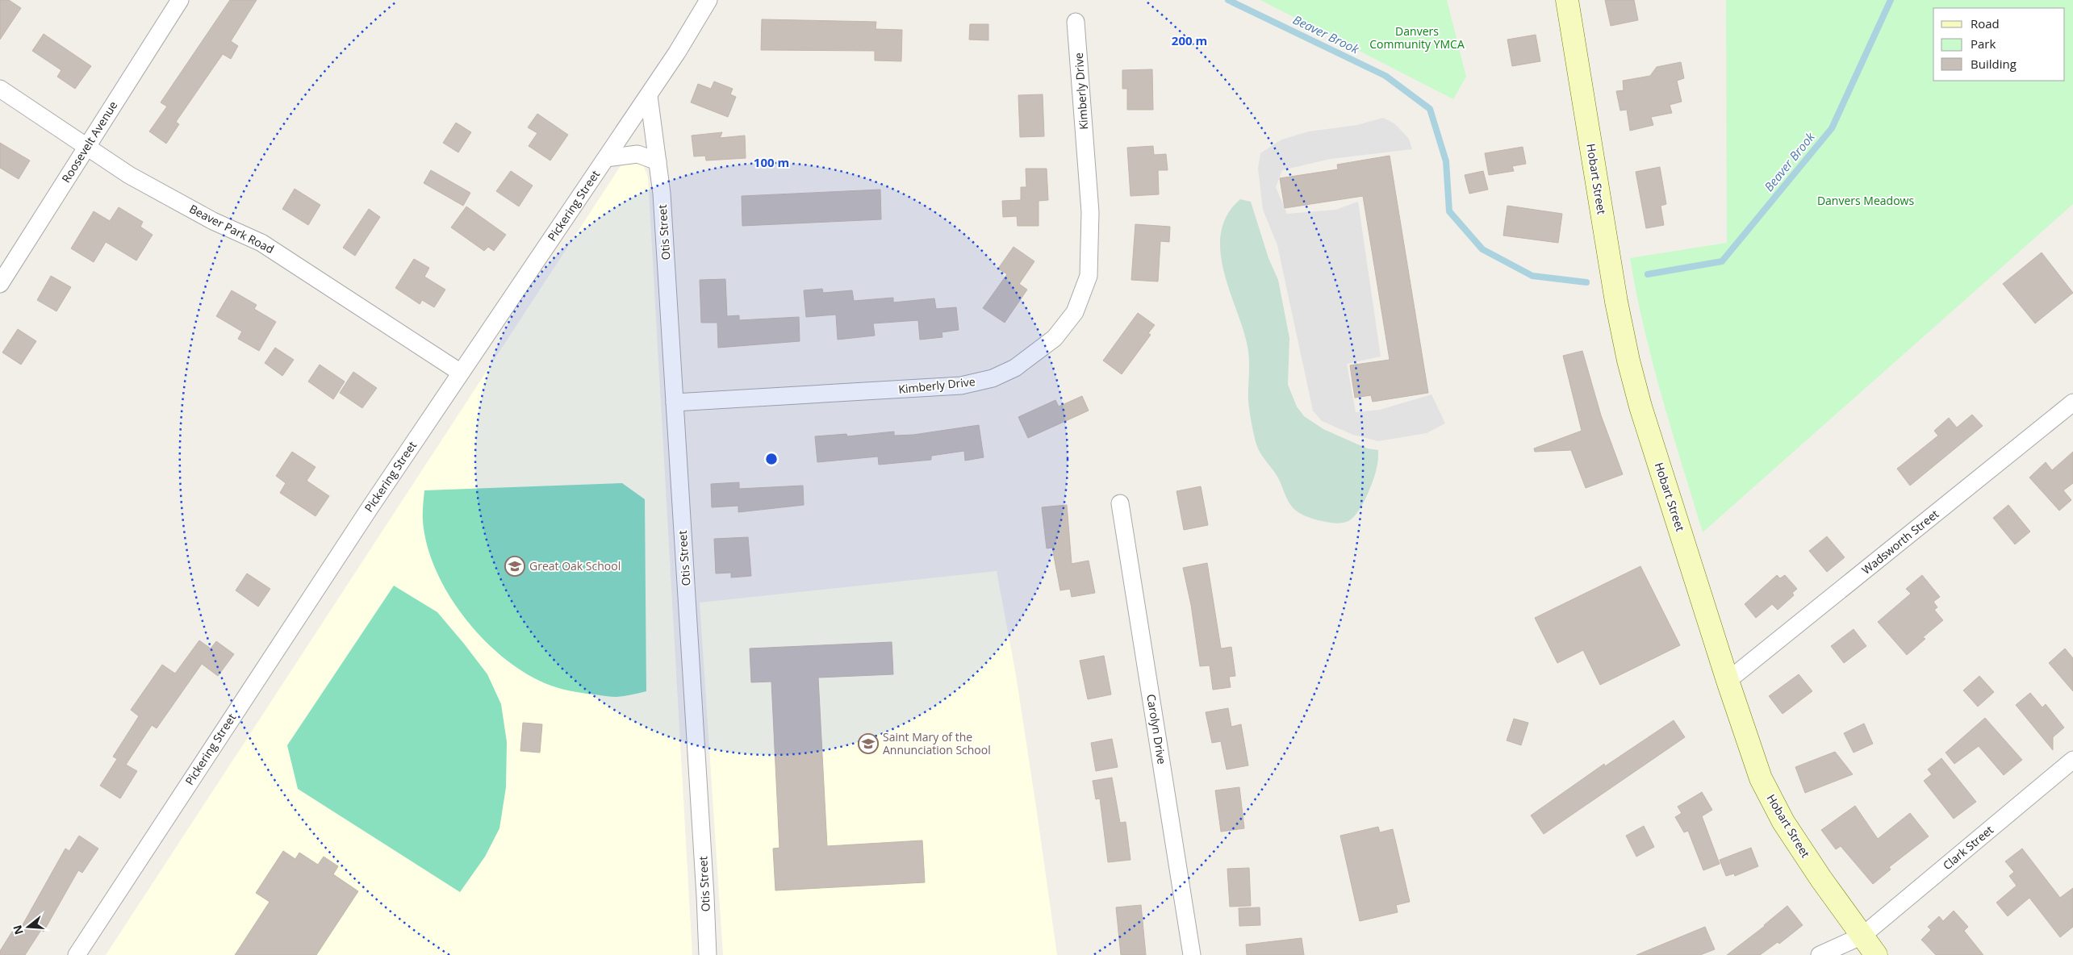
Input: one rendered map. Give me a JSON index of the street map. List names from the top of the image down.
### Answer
{
  "streets": {
    "main road": ["Hobart Street"],
    "street": [
      "Kimberly Drive",
      "Roosevelt Avenue",
      "Pickering Street",
      "Beaver Park Road",
      "Otis Street",
      "Wadsworth Street",
      "Carolyn Drive",
      "Clark Street"
    ]
  },
  "crossings": [
    ["Kimberly Drive", "Otis Street"],
    ["Roosevelt Avenue", "Beaver Park Road"],
    ["Hobart Street", "Wadsworth Street"],
    ["Hobart Street", "Clark Street"],
    ["Pickering Street", "Beaver Park Road"],
    ["Pickering Street", "Otis Street"]
  ],
  "water": ["Beaver Brook"],
  "parks": ["Danvers Community YMCA", "Danvers Meadows"],
  "places": {
    "school or university": ["Great Oak School", "Saint Mary of the Annunciation School"]
  },
  "legend": ["Road", "Park", "Building"],
  "north": "left",
  "rings": ["200 m", "100 m"]
}
